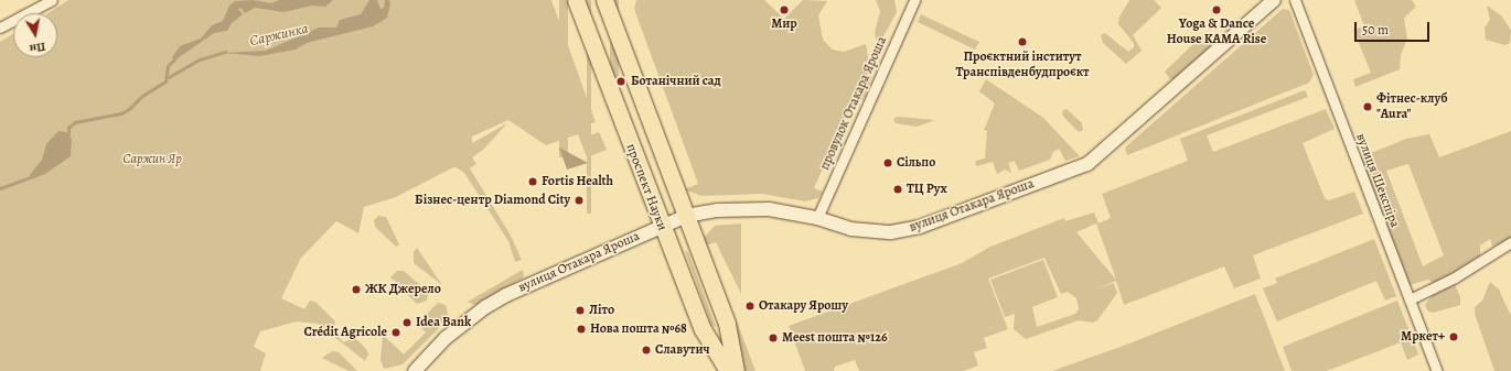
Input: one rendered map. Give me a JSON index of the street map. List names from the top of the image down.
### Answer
{
  "streets": {
    "main road": ["проспект Науки"],
    "street": ["провулок Отакара Яроша", "вулиця Шекспіра", "вулиця Отакара Яроша"]
  },
  "crossings": [
    ["провулок Отакара Яроша", "вулиця Отакара Яроша"],
    ["проспект Науки", "вулиця Отакара Яроша"]
  ],
  "water": ["Саржинка"],
  "parks": ["Саржин Яр"],
  "places": [
    "Мир",
    "Yoga & Dance House KAMA Rise",
    "Проєктний інститут Транспівденбудпроєкт",
    "Ботанічний сад",
    "Фітнес-клуб \"Aura\"",
    "Сільпо",
    "Fortis Health",
    "ТЦ Рух",
    "Бізнес-центр Diamond City",
    "ЖК Джерело",
    "Отакару Ярошу",
    "Літо",
    "Idea Bank",
    "Нова пошта №68",
    "Crédit Agricole",
    "Мркет+",
    "Meest пошта №126",
    "Славутич"
  ],
  "scale_bar": "50 m",
  "north": "bottom"
}
